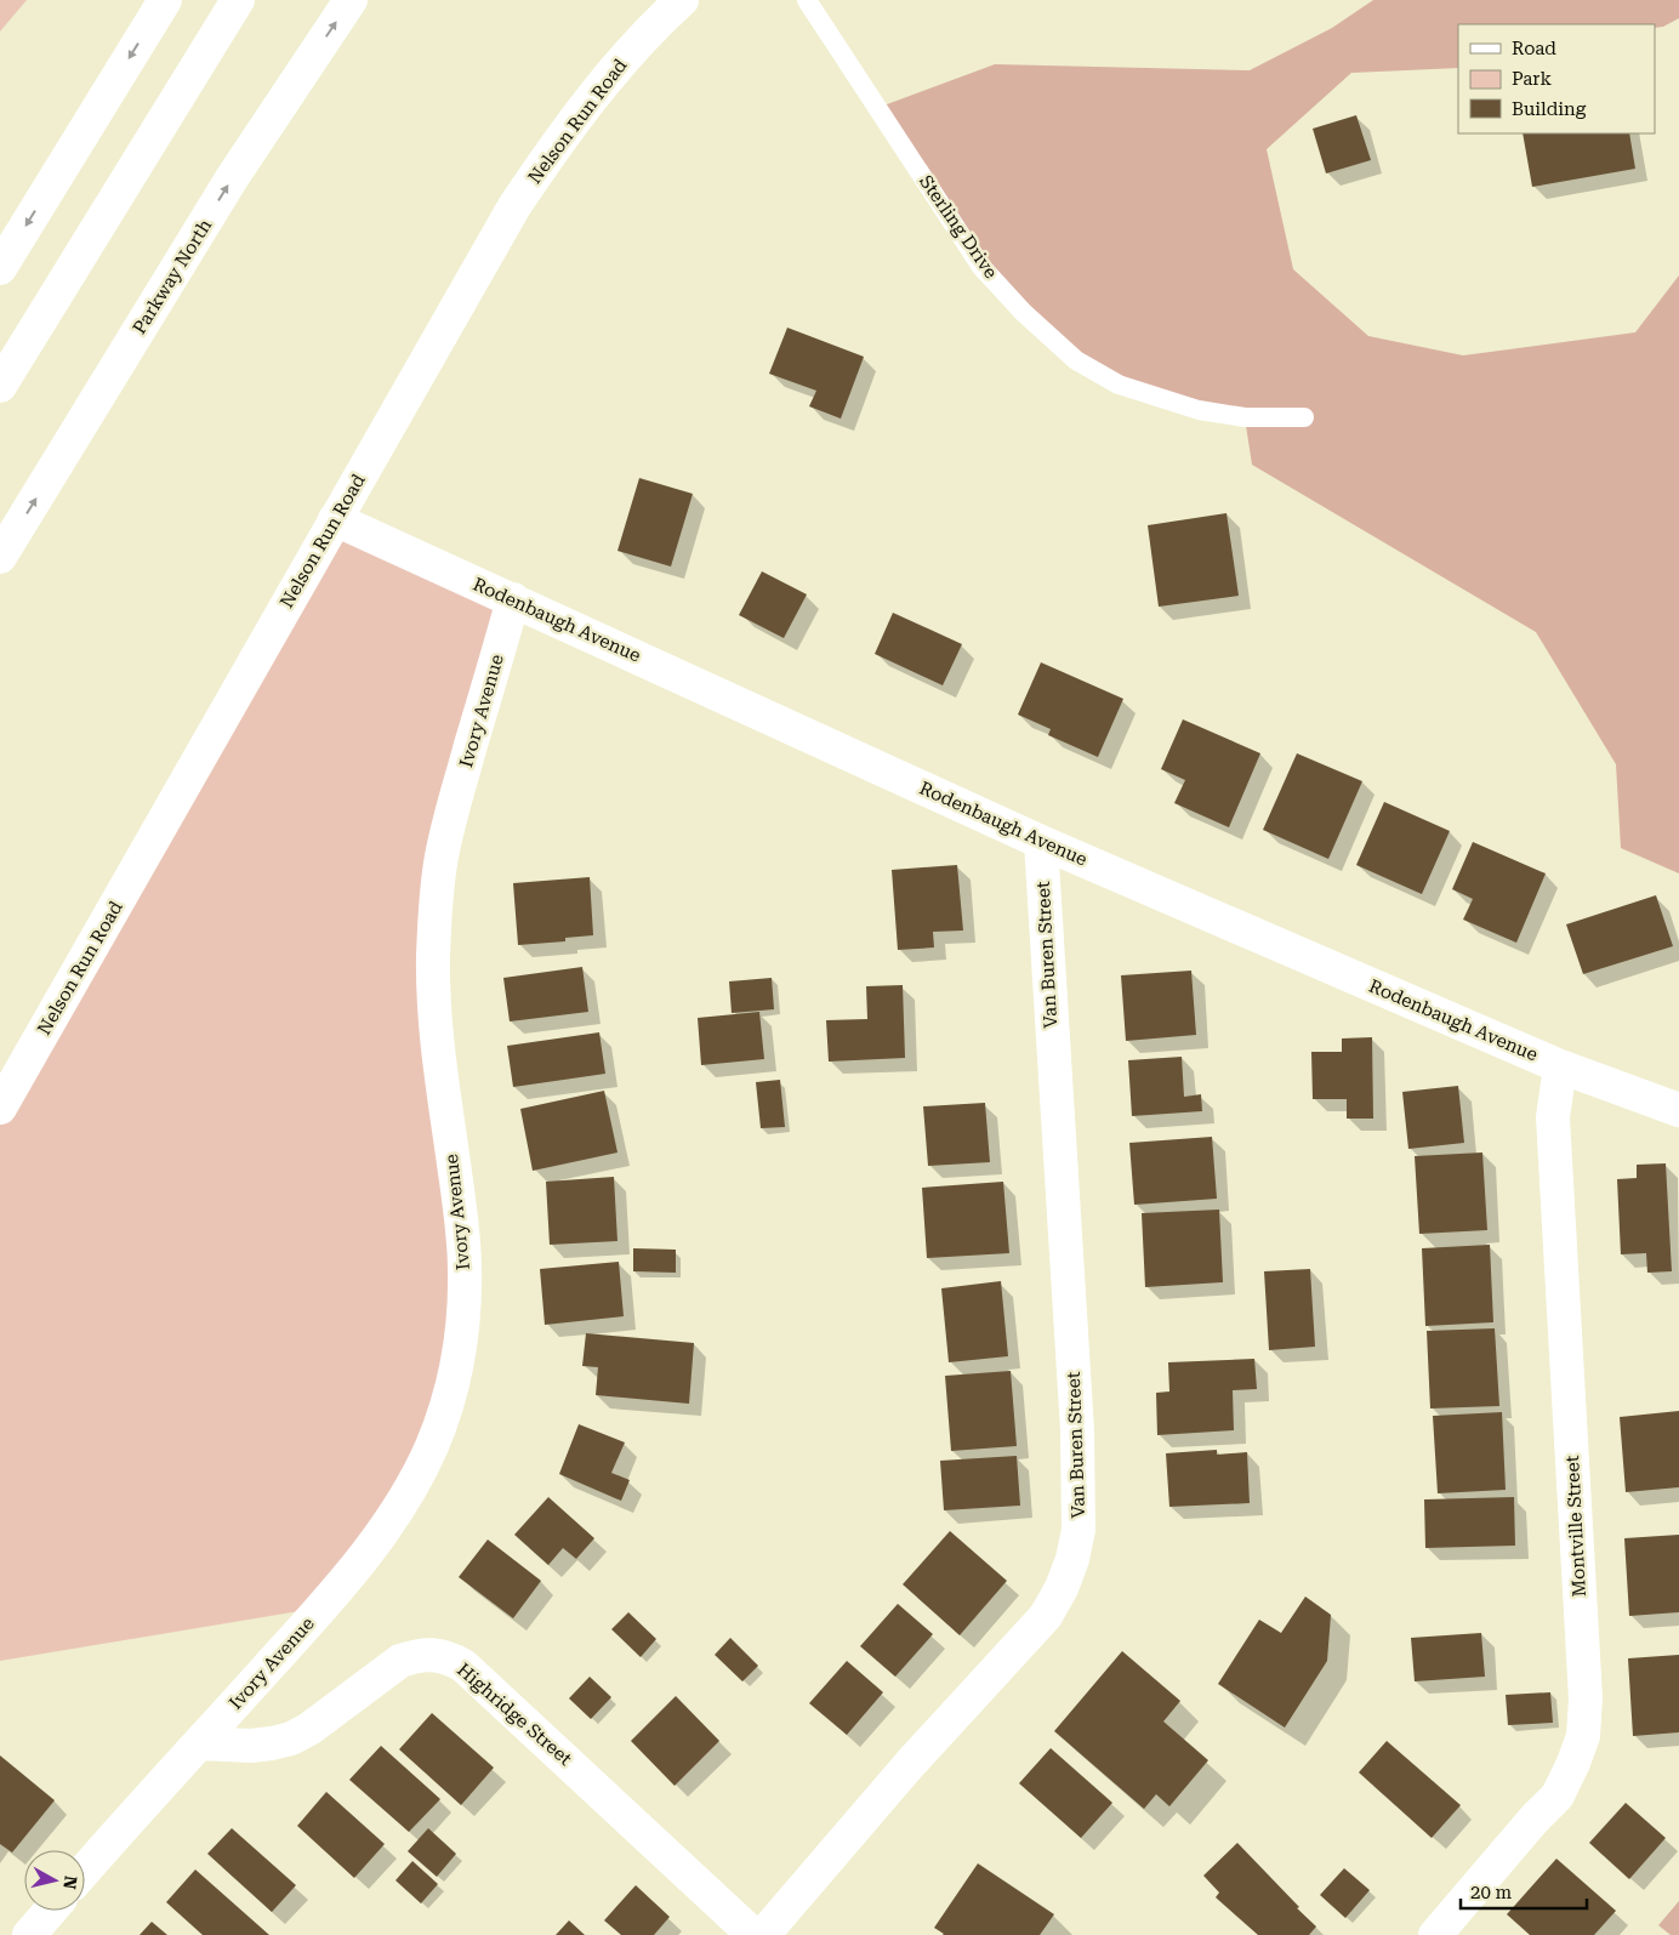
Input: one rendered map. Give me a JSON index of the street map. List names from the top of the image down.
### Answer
{
  "streets": {
    "main road": [
      "Nelson Run Road",
      "Parkway North",
      "Rodenbaugh Avenue",
      "Ivory Avenue",
      "Van Buren Street",
      "Montville Street",
      "Highridge Street"
    ],
    "lane": ["Sterling Drive"]
  },
  "crossings": [
    ["Nelson Run Road", "Rodenbaugh Avenue"],
    ["Rodenbaugh Avenue", "Ivory Avenue"],
    ["Rodenbaugh Avenue", "Van Buren Street"],
    ["Rodenbaugh Avenue", "Montville Street"],
    ["Ivory Avenue", "Highridge Street"]
  ],
  "legend": ["Road", "Park", "Building"],
  "scale_bar": "20 m",
  "north": "right"
}
